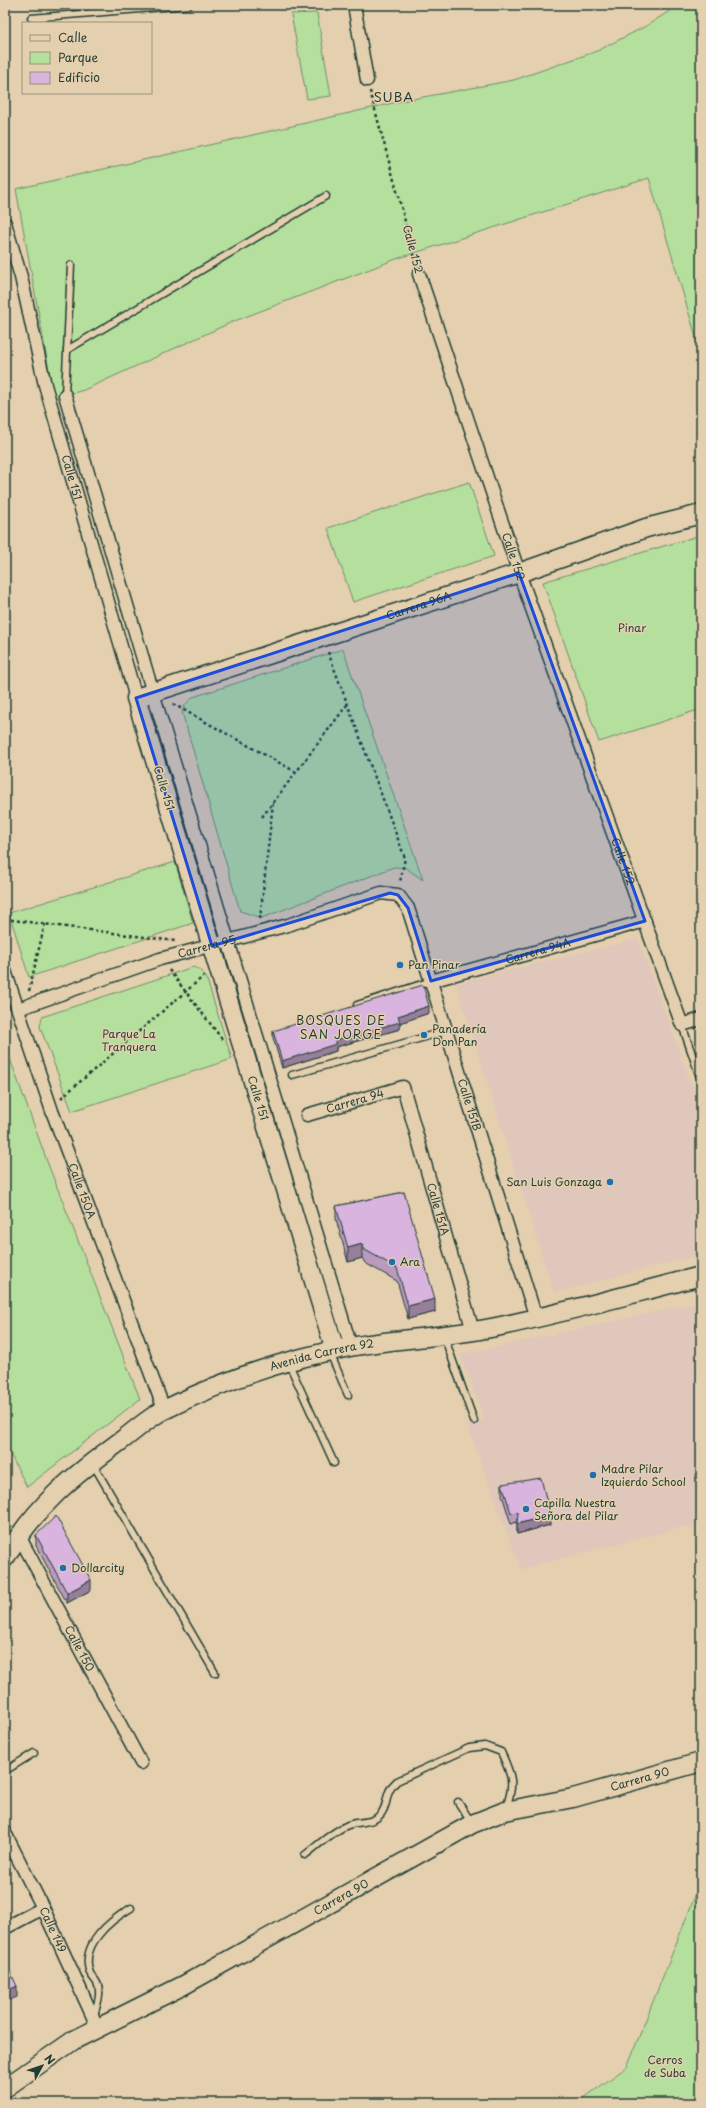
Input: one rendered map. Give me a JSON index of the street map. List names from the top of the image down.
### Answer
{
  "streets": {
    "street": [
      "Calle 152",
      "Calle 151",
      "Carrera 96A",
      "Carrera 95",
      "Carrera 94A",
      "Carrera 94",
      "Calle 151B",
      "Calle 150A",
      "Calle 151A",
      "Avenida Carrera 92",
      "Calle 150",
      "Carrera 90",
      "Calle 149"
    ]
  },
  "crossings": [
    ["Calle 152", "Carrera 96A"],
    ["Calle 152", "Carrera 94A"],
    ["Calle 151", "Carrera 96A"],
    ["Calle 151", "Carrera 95"],
    ["Calle 151", "Avenida Carrera 92"],
    ["Carrera 95", "Calle 151B"],
    ["Carrera 95", "Calle 150A"],
    ["Carrera 94A", "Calle 151B"],
    ["Carrera 94", "Calle 151A"],
    ["Calle 151B", "Avenida Carrera 92"],
    ["Calle 150A", "Avenida Carrera 92"],
    ["Calle 151A", "Avenida Carrera 92"],
    ["Avenida Carrera 92", "Calle 150"],
    ["Carrera 90", "Calle 149"]
  ],
  "districts": ["SUBA", "BOSQUES DE SAN JORGE"],
  "parks": ["Pinar", "Parque La Tranquera", "Cerros de Suba"],
  "places": [
    "Pan Pinar",
    "Panadería Don Pan",
    "San Luis Gonzaga",
    "Ara",
    "Madre Pilar Izquierdo School",
    "Capilla Nuestra Señora del Pilar",
    "Dollarcity"
  ],
  "legend": ["Calle", "Parque", "Edificio"],
  "north": "top right"
}
